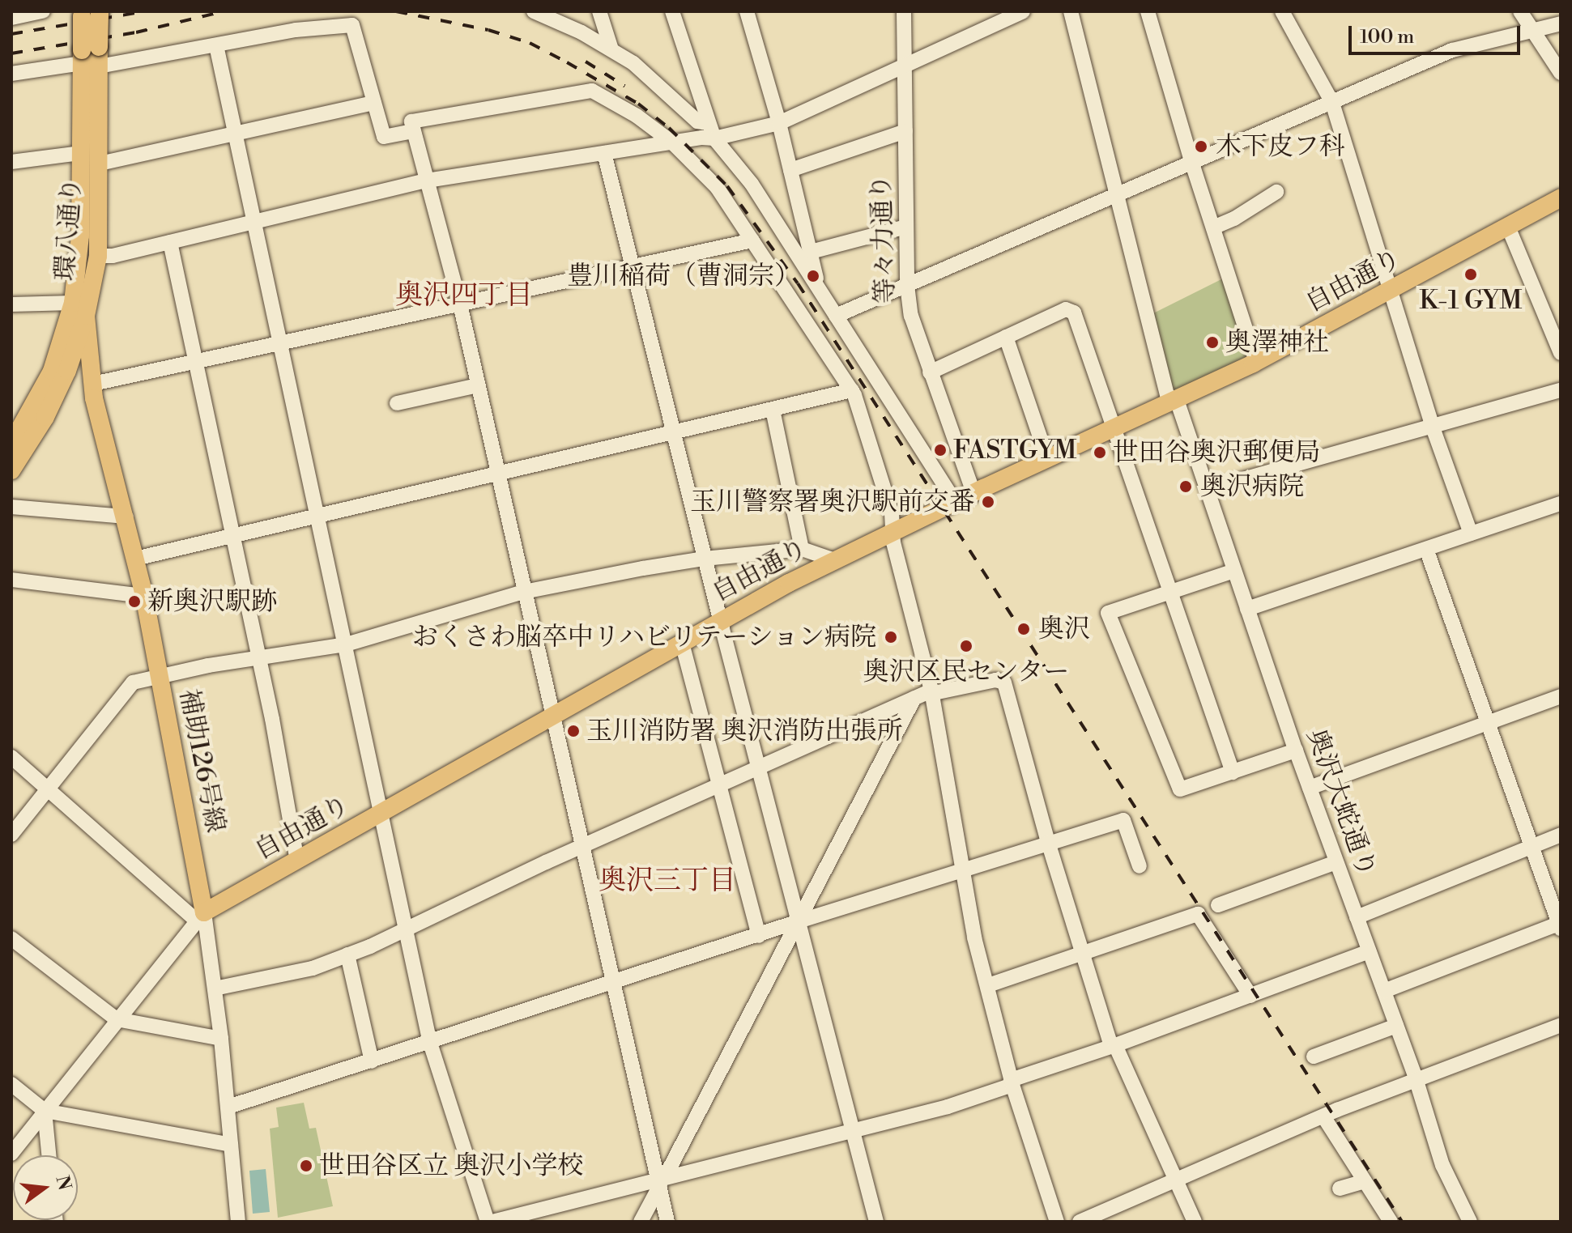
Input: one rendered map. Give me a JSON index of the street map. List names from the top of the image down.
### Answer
{
  "streets": {
    "main road": ["環八通り", "自由通り", "補助126号線"],
    "street": ["等々力通り", "奥沢大蛇通り"]
  },
  "crossings": [
    ["環八通り", "補助126号線"],
    ["等々力通り", "自由通り"],
    ["自由通り", "補助126号線"],
    ["自由通り", "奥沢大蛇通り"]
  ],
  "districts": ["奥沢四丁目", "奥沢三丁目"],
  "places": [
    "木下皮フ科",
    "K-1 GYM",
    "豊川稲荷（曹洞宗）",
    "奥澤神社",
    "FASTGYM",
    "世田谷奥沢郵便局",
    "奥沢病院",
    "玉川警察署奥沢駅前交番",
    "新奥沢駅跡",
    "奥沢",
    "おくさわ脳卒中リハビリテーション病院",
    "奥沢区民センター",
    "玉川消防署 奥沢消防出張所",
    "世田谷区立 奥沢小学校"
  ],
  "scale_bar": "100 m",
  "north": "right"
}
